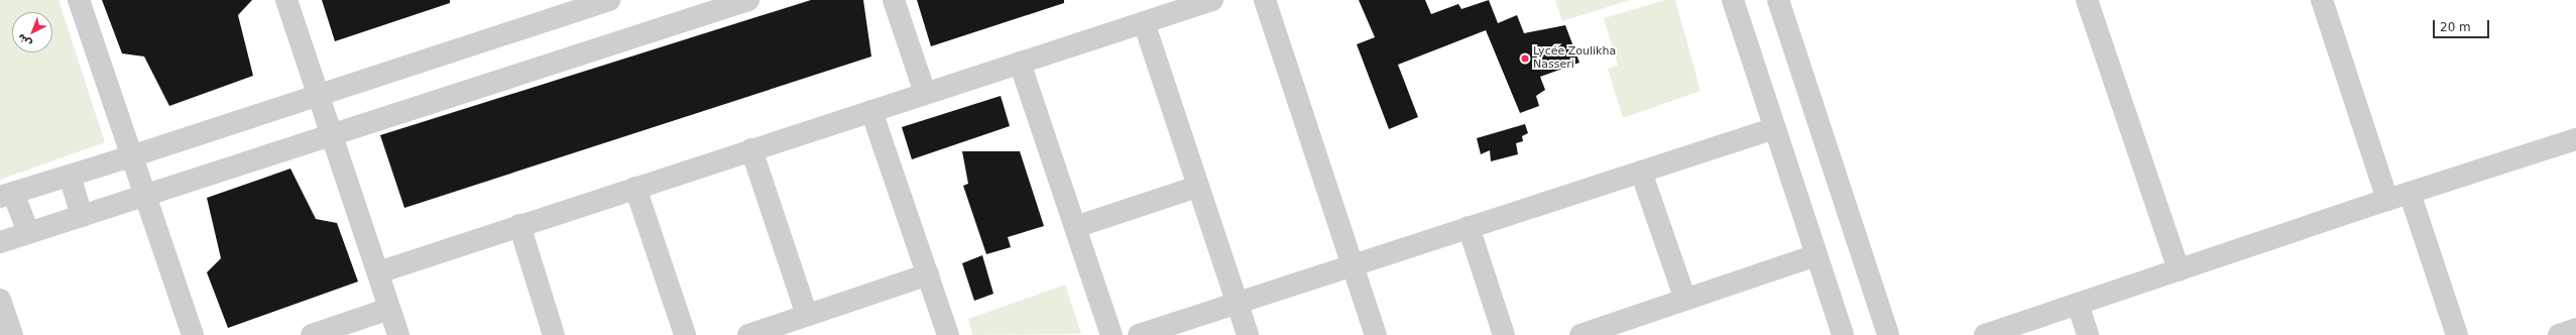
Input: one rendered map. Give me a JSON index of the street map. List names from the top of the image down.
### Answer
{
  "places": ["Lycée Zoulikha Nasseri"],
  "scale_bar": "20 m",
  "north": "bottom left"
}
